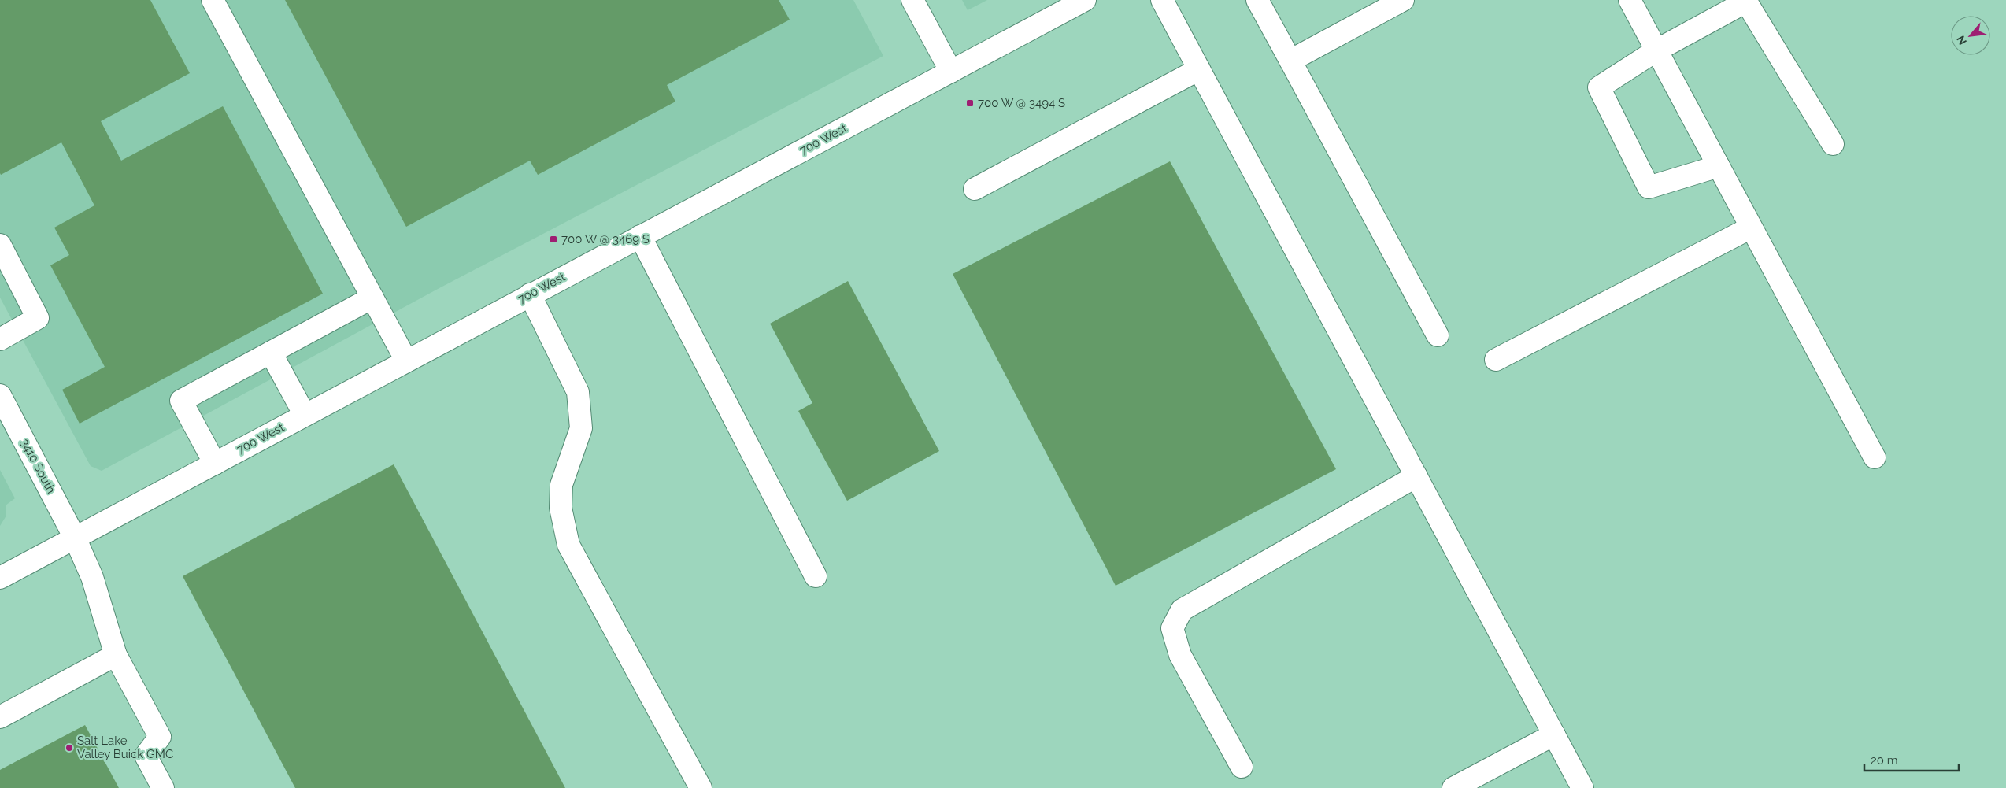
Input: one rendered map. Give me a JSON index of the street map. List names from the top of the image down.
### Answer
{
  "streets": {
    "street": ["700 West", "3410 South"]
  },
  "crossings": [
    ["700 West", "3410 South"]
  ],
  "places": {
    "transit": ["700 W @ 3494 S", "700 W @ 3469 S"],
    "other": ["Salt Lake Valley Buick GMC"]
  },
  "scale_bar": "20 m",
  "north": "bottom left"
}
